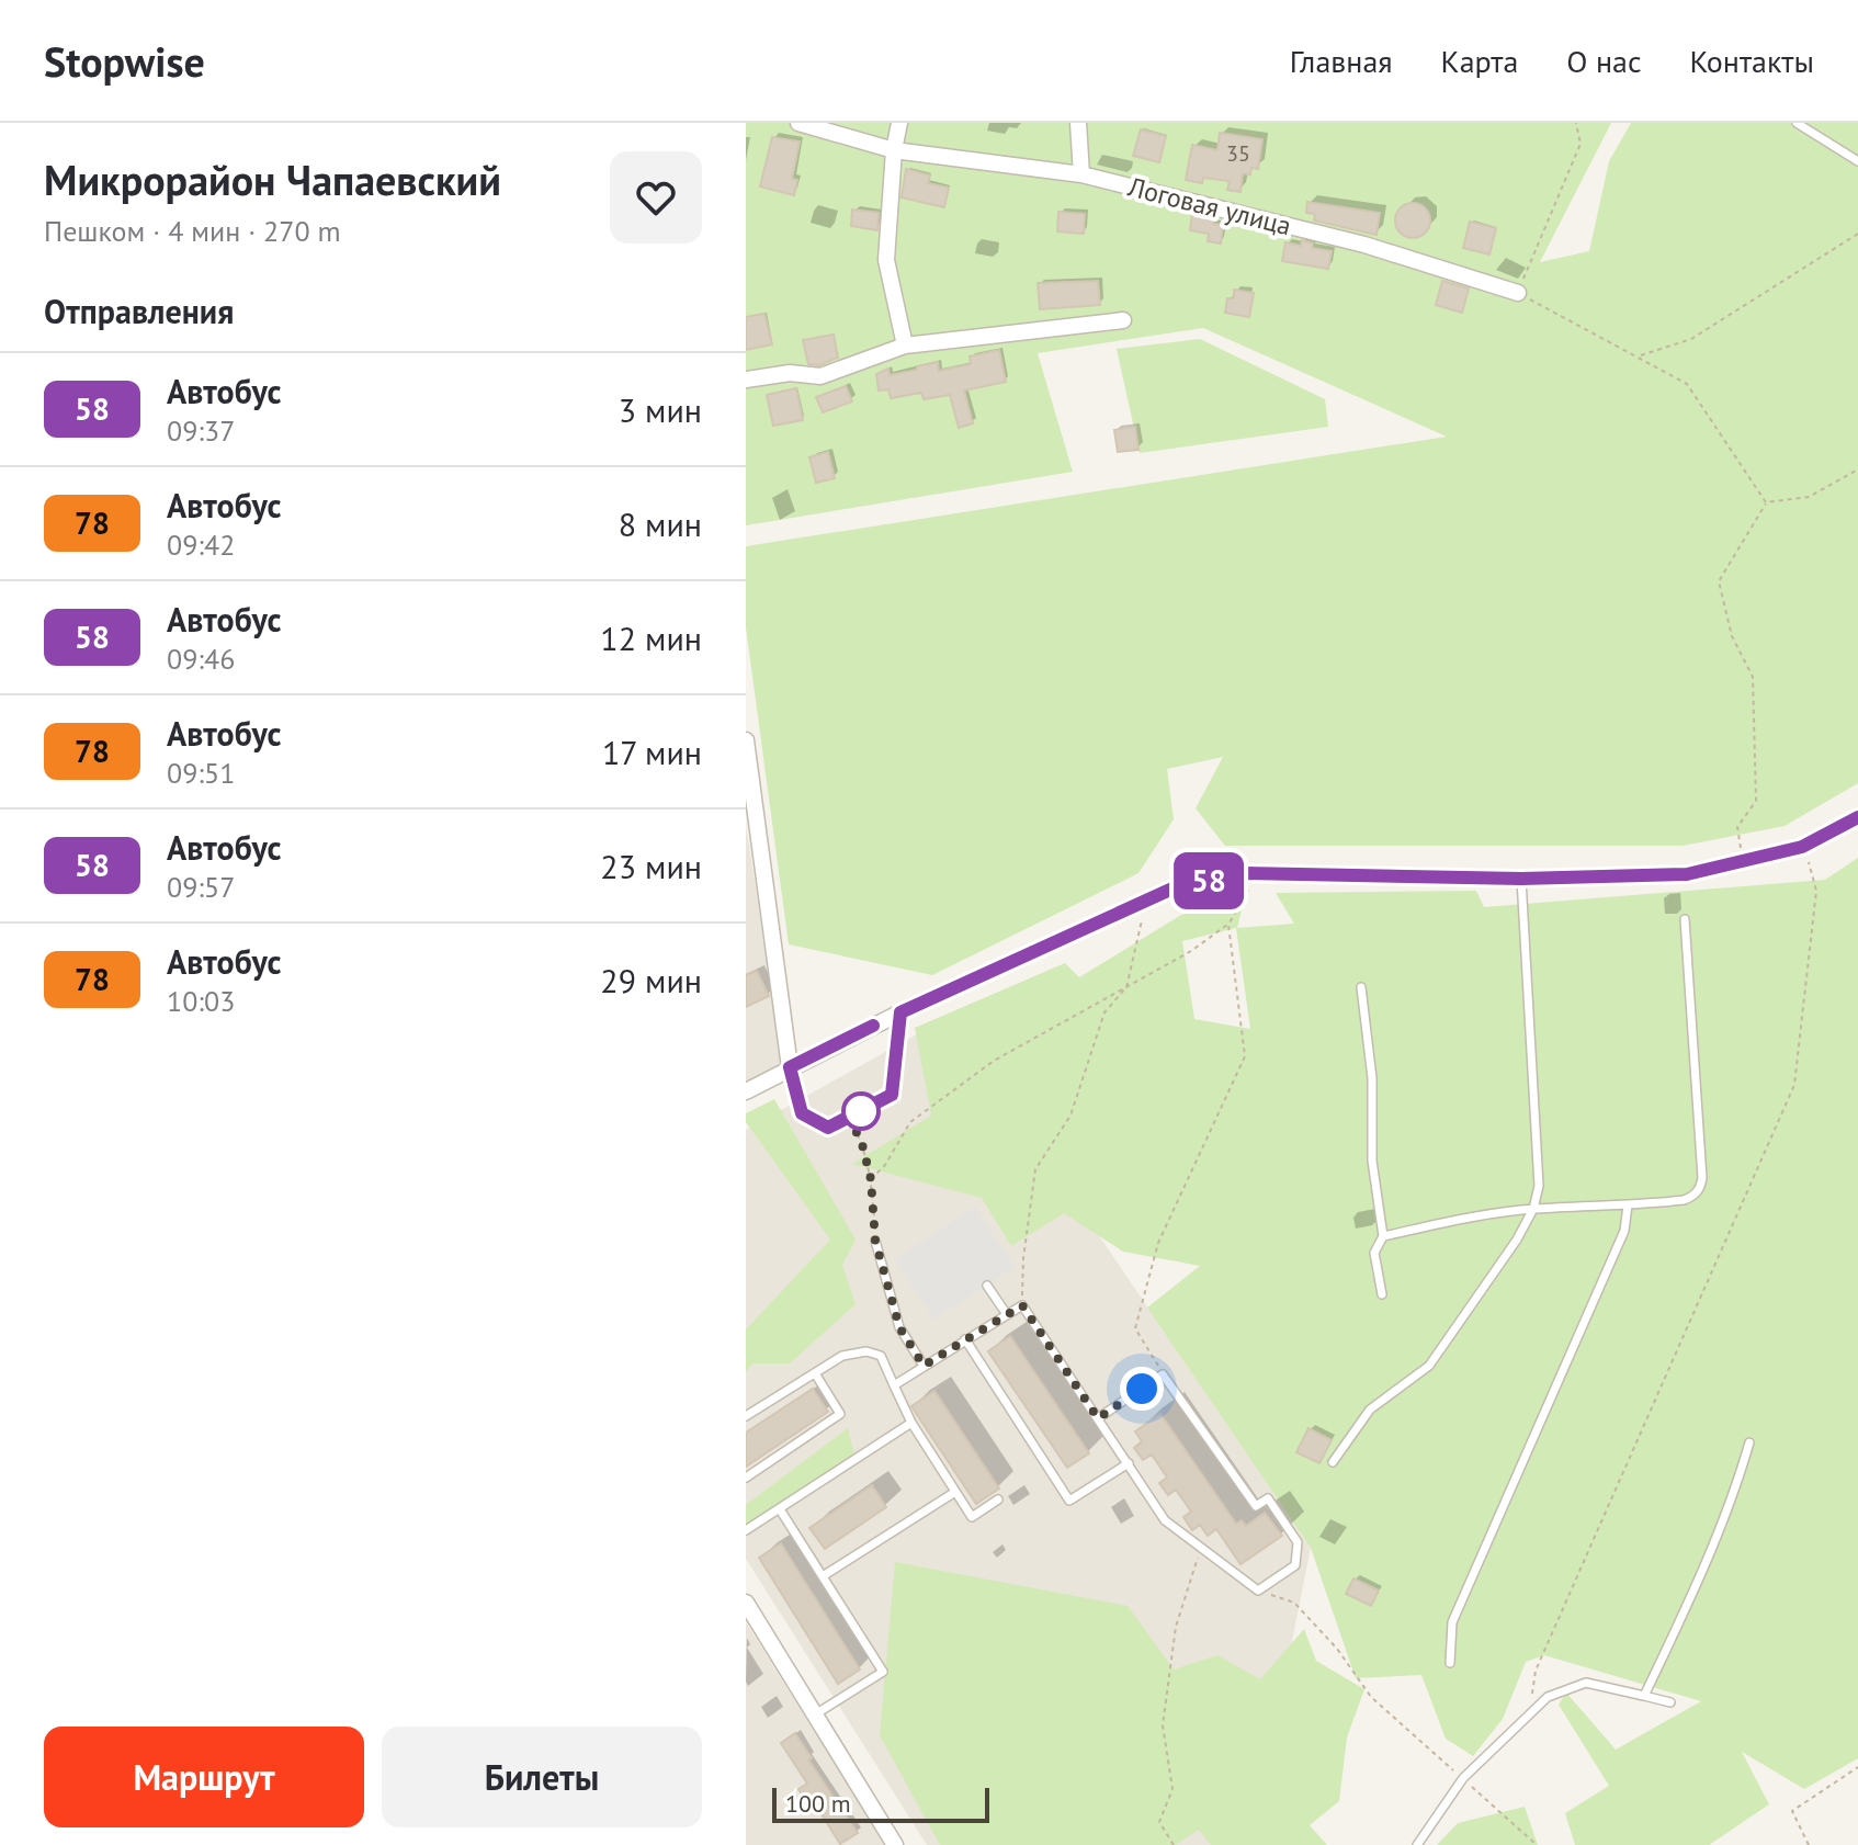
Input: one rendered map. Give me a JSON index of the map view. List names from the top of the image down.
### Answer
{
  "streets": {
    "street": ["Логовая улица"]
  },
  "lines": ["bus line 58"],
  "house_numbers": ["35"],
  "scale_bar": "100 m",
  "page": {
    "header": "Stopwise",
    "nav": [
      "Главная",
      "Карта",
      "О нас",
      "Контакты"
    ],
    "heading": [
      ["Микрорайон Чапаевский", "Пешком · 4 мин · 270 m"],
      "Отправления"
    ],
    "on_map": "58",
    "list": [
      {
        "mark": "58",
        "name": "Автобус",
        "note": "09:37",
        "value": "3 мин"
      },
      {
        "mark": "78",
        "name": "Автобус",
        "note": "09:42",
        "value": "8 мин"
      },
      {
        "mark": "58",
        "name": "Автобус",
        "note": "09:46",
        "value": "12 мин"
      },
      {
        "mark": "78",
        "name": "Автобус",
        "note": "09:51",
        "value": "17 мин"
      },
      {
        "mark": "58",
        "name": "Автобус",
        "note": "09:57",
        "value": "23 мин"
      },
      {
        "mark": "78",
        "name": "Автобус",
        "note": "10:03",
        "value": "29 мин"
      }
    ],
    "buttons": ["Маршрут", "Билеты"],
    "scale": "100 m"
  }
}
